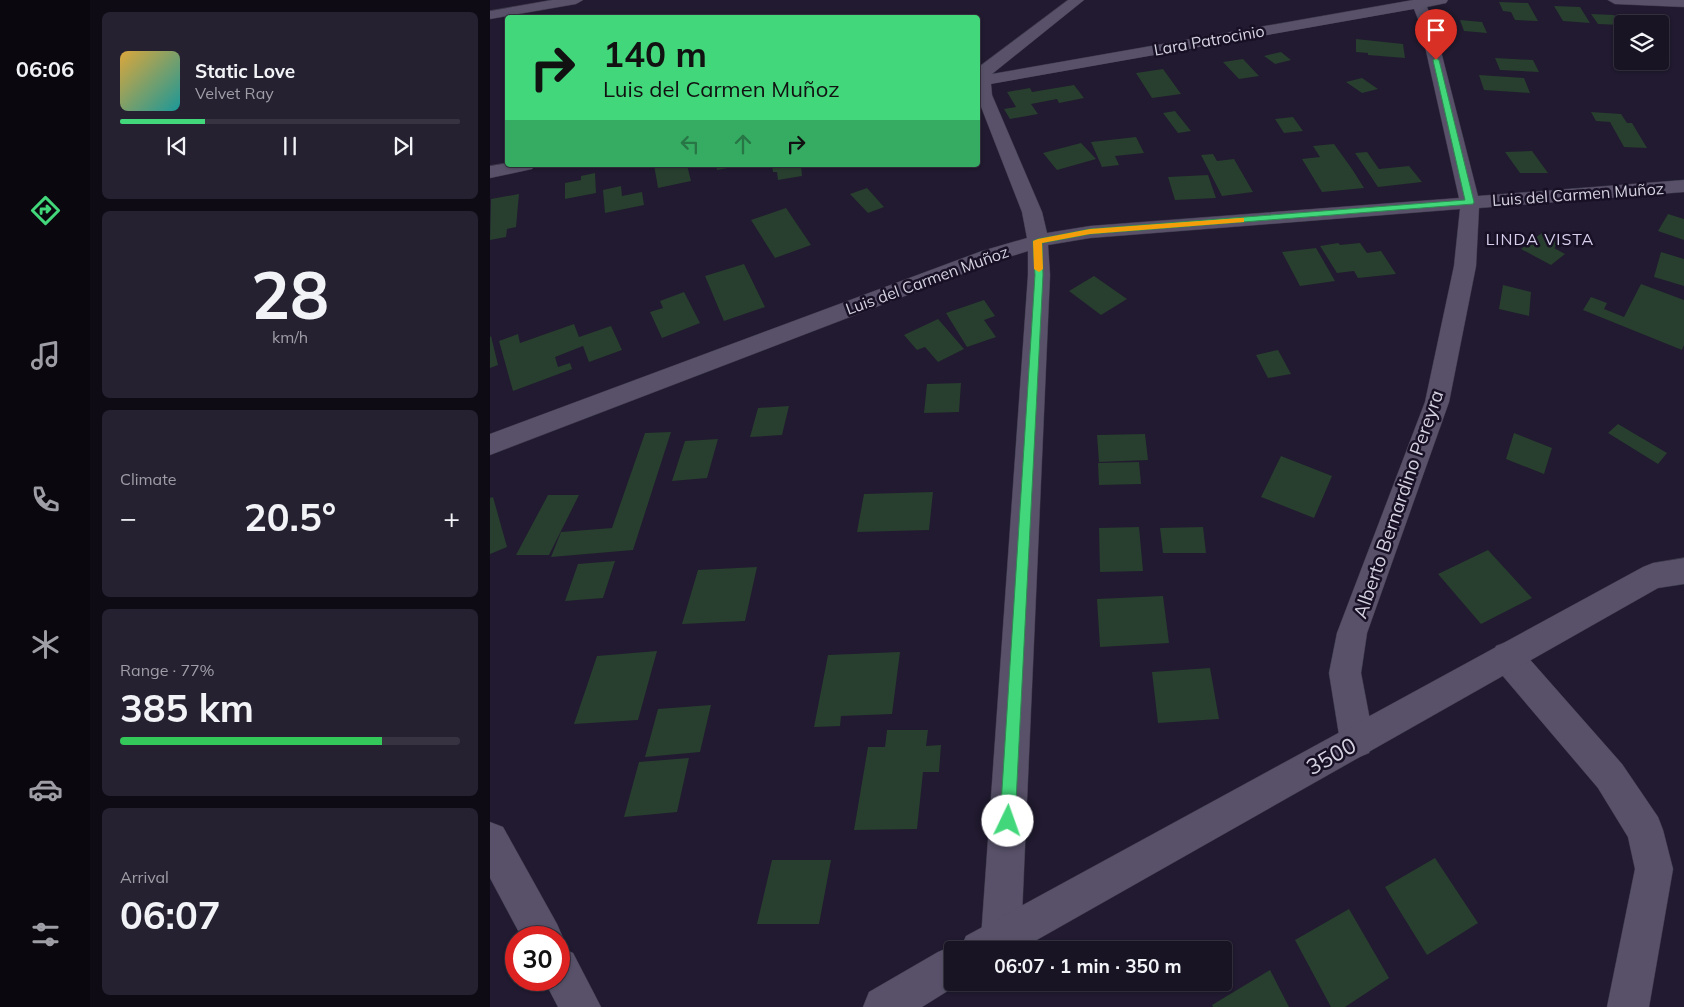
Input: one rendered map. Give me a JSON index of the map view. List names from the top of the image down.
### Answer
{
  "streets": {
    "street": [
      "Lara Patrocinio",
      "Luis del Carmen Muñoz",
      "Alberto Bernardino Pereyra",
      "3500"
    ]
  },
  "crossings": [
    ["Lara Patrocinio", "Alberto Bernardino Pereyra"],
    ["Luis del Carmen Muñoz", "Alberto Bernardino Pereyra"],
    ["Alberto Bernardino Pereyra", "3500"]
  ],
  "districts": ["LINDA VISTA"],
  "page": {
    "tabs": "06:06",
    "turn": ["140 m", "Luis del Carmen Muñoz"],
    "song": ["Static Love", "Velvet Ray"],
    "tile": [
      ["28", "km/h"],
      "Climate",
      ["Range · 77%", "385 km"],
      ["Arrival", "06:07"]
    ],
    "heat": ["−", "20.5°", "+"],
    "limit": "30",
    "trip": "06:07 · 1 min · 350 m"
  }
}
